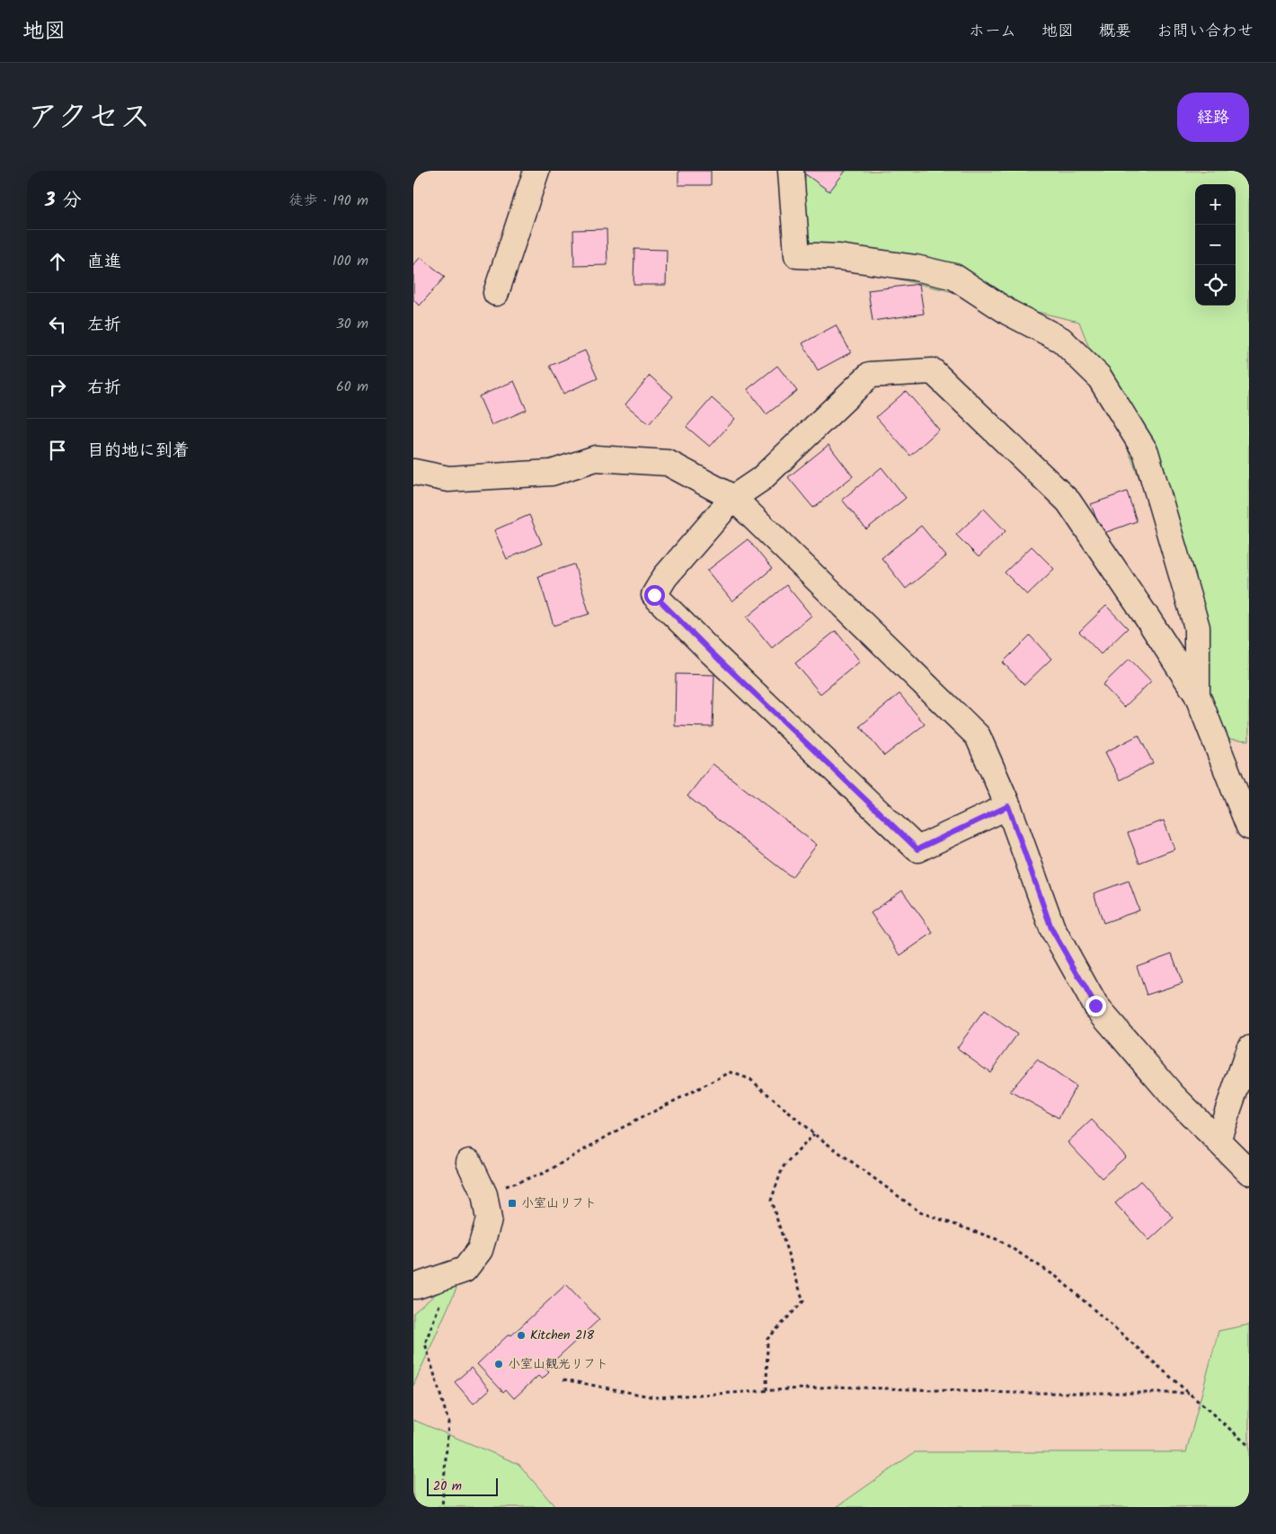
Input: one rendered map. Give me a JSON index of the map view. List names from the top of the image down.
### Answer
{
  "places": {
    "transit": ["小室山リフト"],
    "other": ["Kitchen 218", "小室山観光リフト"]
  },
  "scale_bar": "20 m",
  "page": {
    "header": "地図",
    "nav": [
      "ホーム",
      "地図",
      "概要",
      "お問い合わせ"
    ],
    "title": "アクセス",
    "buttons": "経路",
    "heading": ["3 分", "徒歩 · 190 m"],
    "map_buttons": ["+", "−"],
    "list": [
      ["直進", "100 m"],
      ["左折", "30 m"],
      ["右折", "60 m"],
      "目的地に到着"
    ],
    "scale": "20 m"
  }
}
